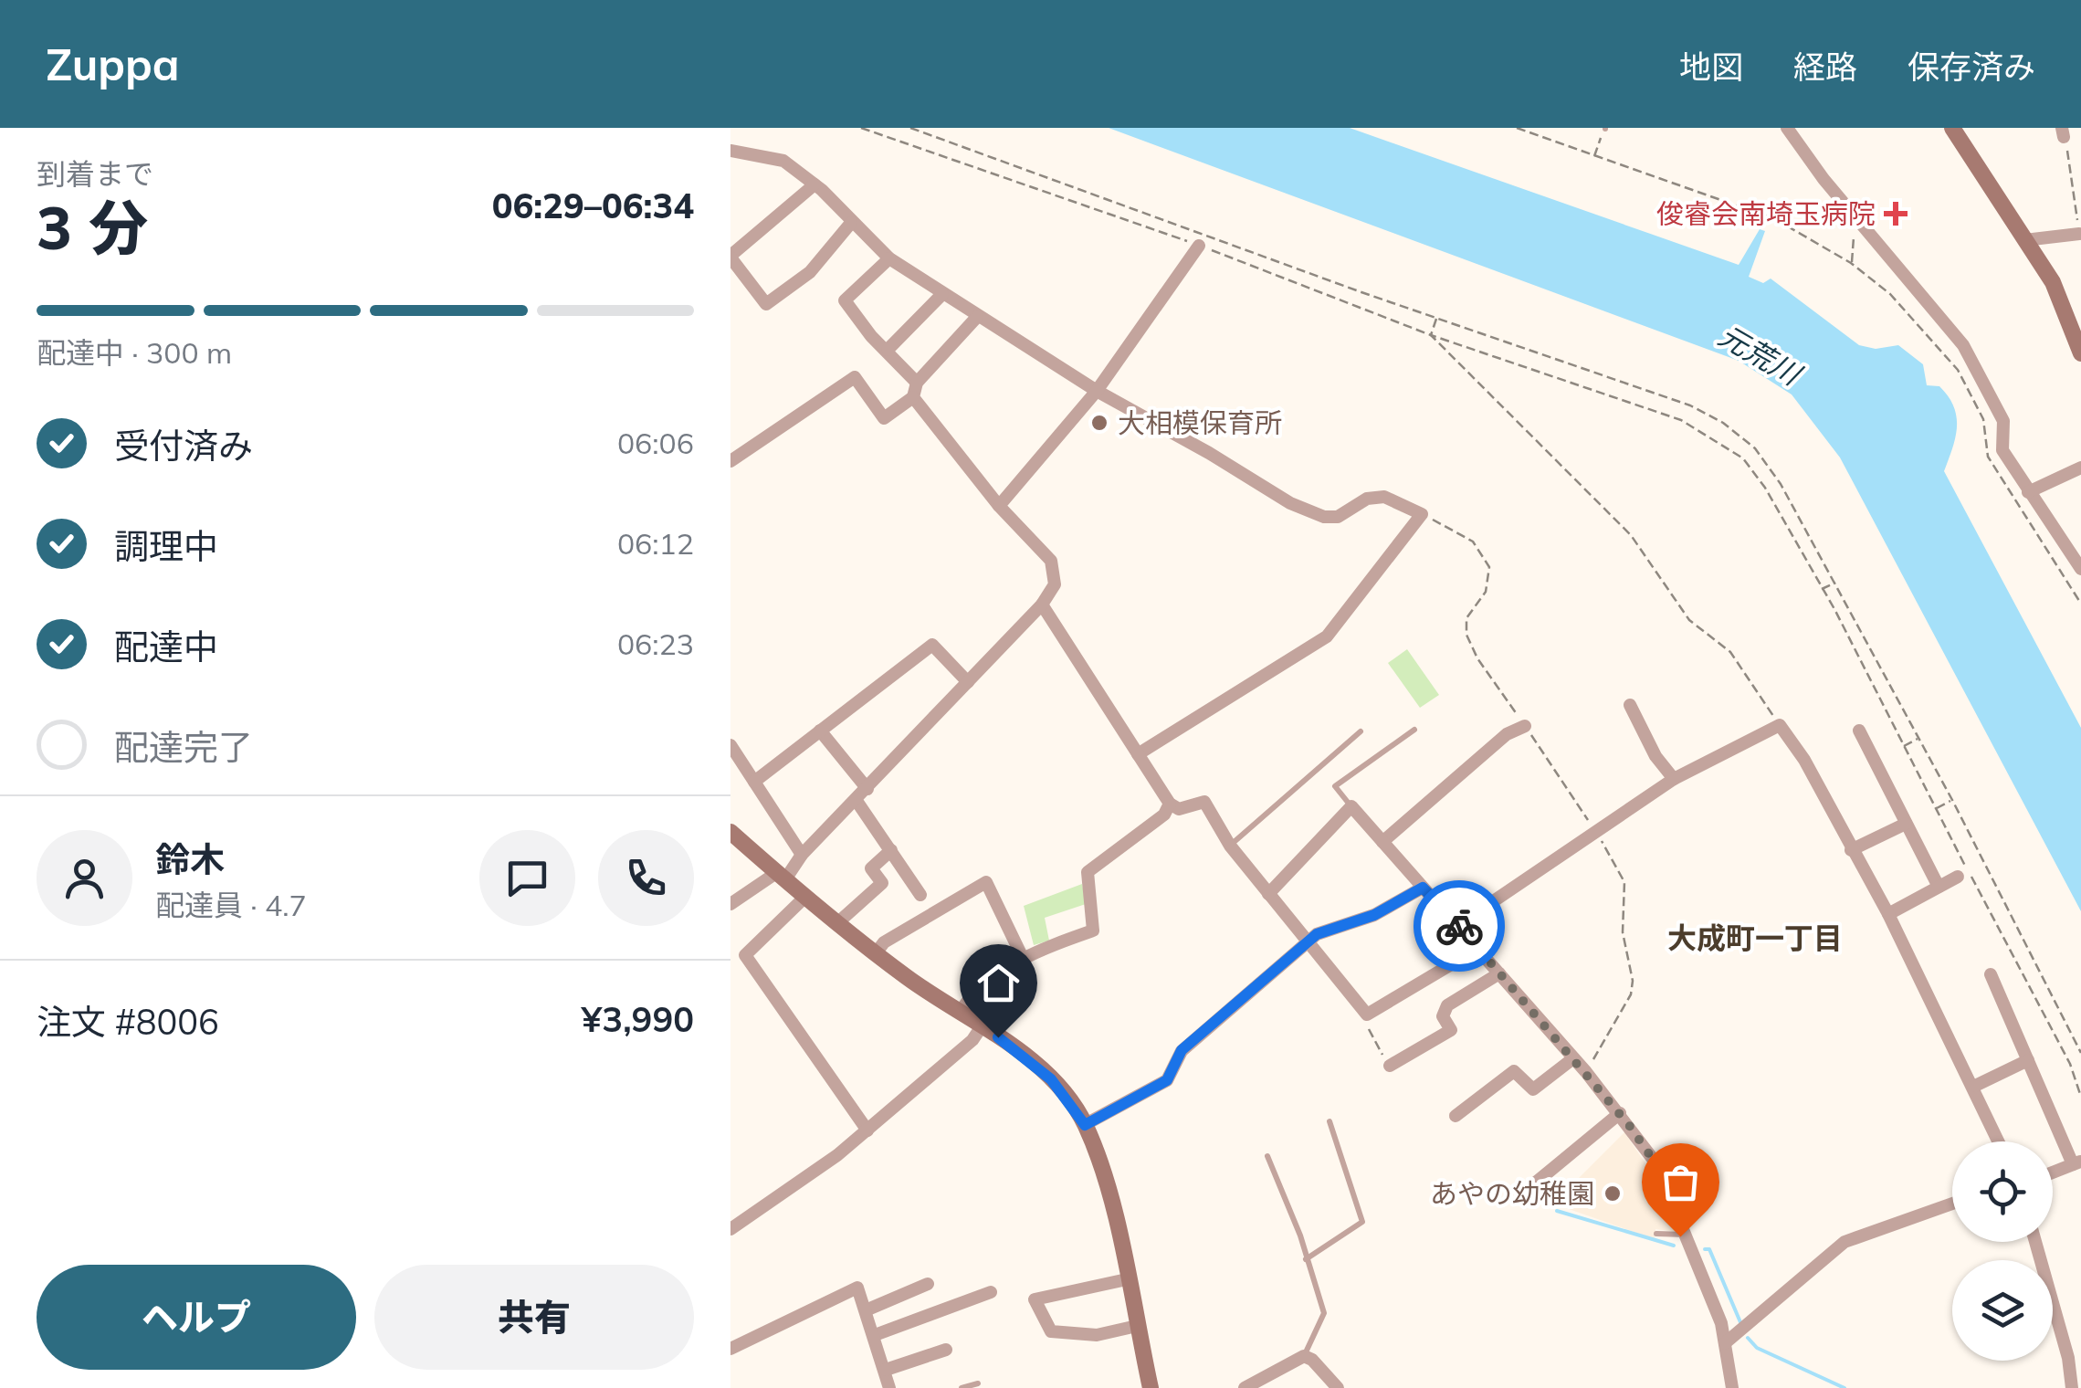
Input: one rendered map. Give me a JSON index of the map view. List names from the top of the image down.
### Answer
{
  "districts": ["大成町一丁目"],
  "water": ["元荒川"],
  "places": {
    "health": ["俊睿会南埼玉病院"],
    "other": ["大相模保育所", "あやの幼稚園"]
  },
  "page": {
    "header": "Zuppa",
    "nav": ["地図", "経路", "保存済み"],
    "heading": ["3 分", "到着まで", "06:29–06:34"],
    "panel": [
      "鈴木",
      "配達員 · 4.7",
      "注文 #8006",
      "¥3,990"
    ],
    "bar": "配達中 · 300 m",
    "list": [
      ["受付済み", "06:06"],
      ["調理中", "06:12"],
      ["配達中", "06:23"],
      "配達完了"
    ],
    "buttons": ["ヘルプ", "共有"]
  }
}
